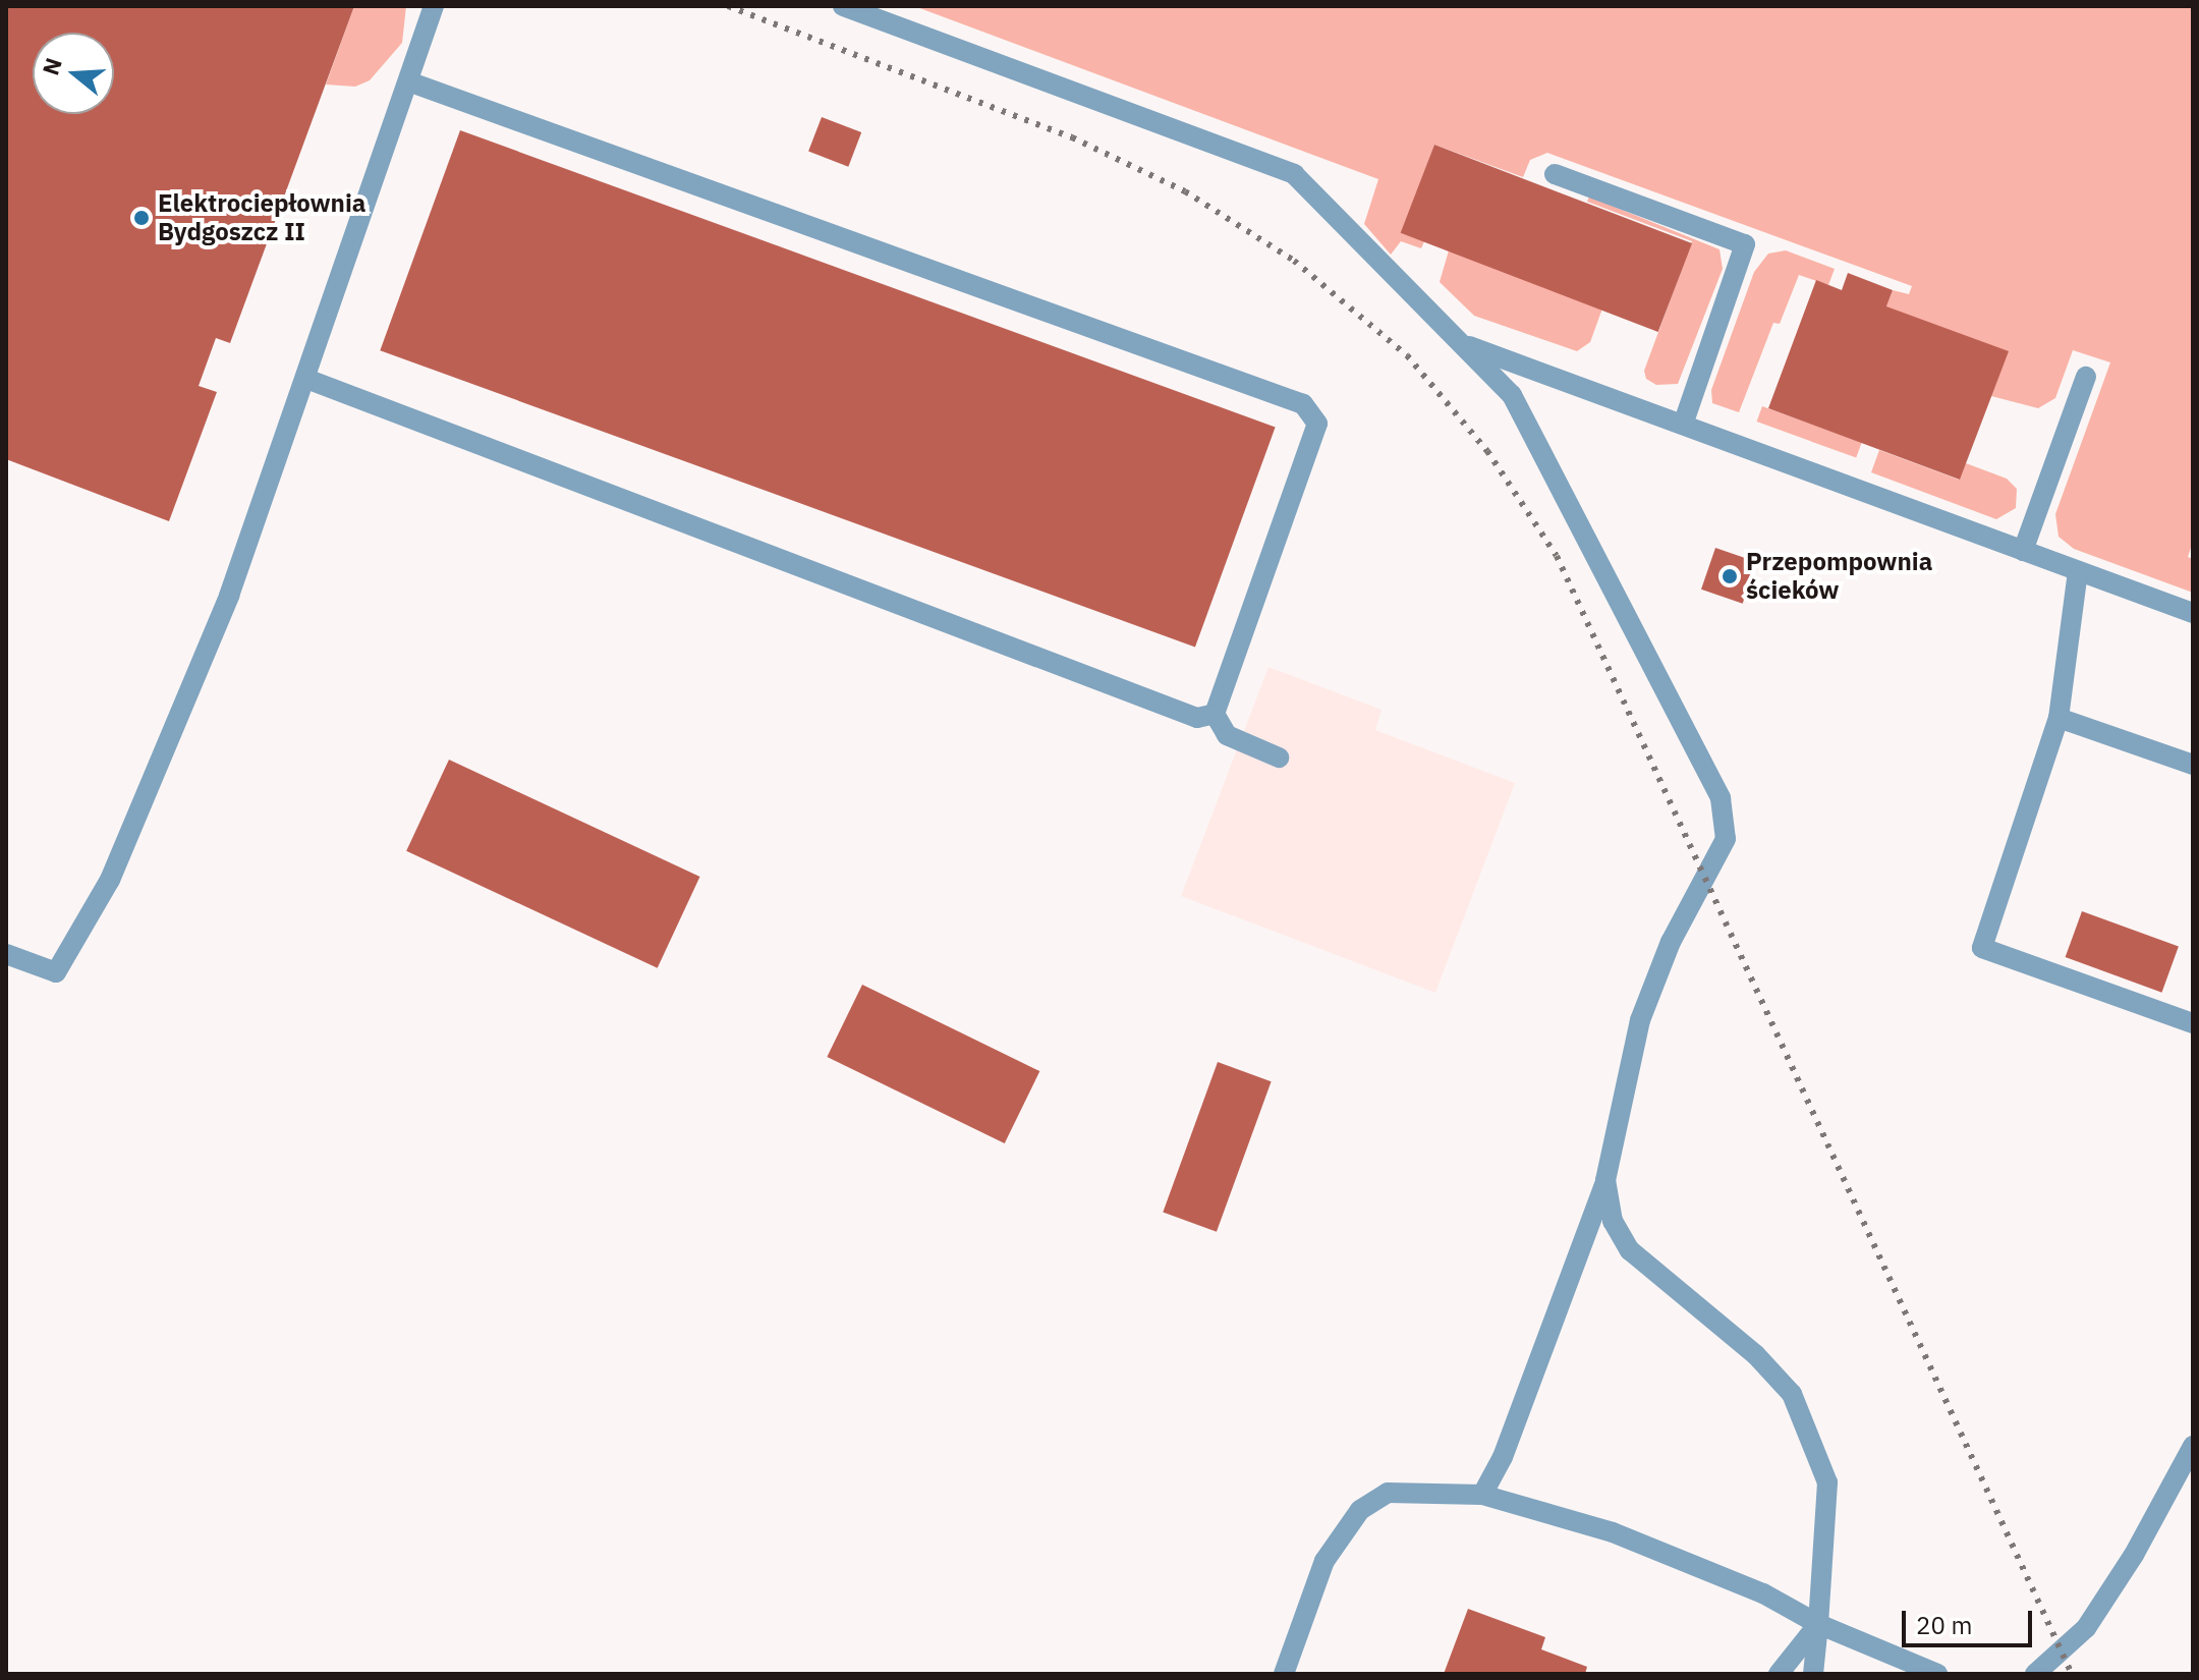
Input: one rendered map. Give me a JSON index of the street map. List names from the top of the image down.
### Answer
{
  "places": ["Elektrociepłownia Bydgoszcz II", "Przepompownia ścieków"],
  "scale_bar": "20 m",
  "north": "left"
}
